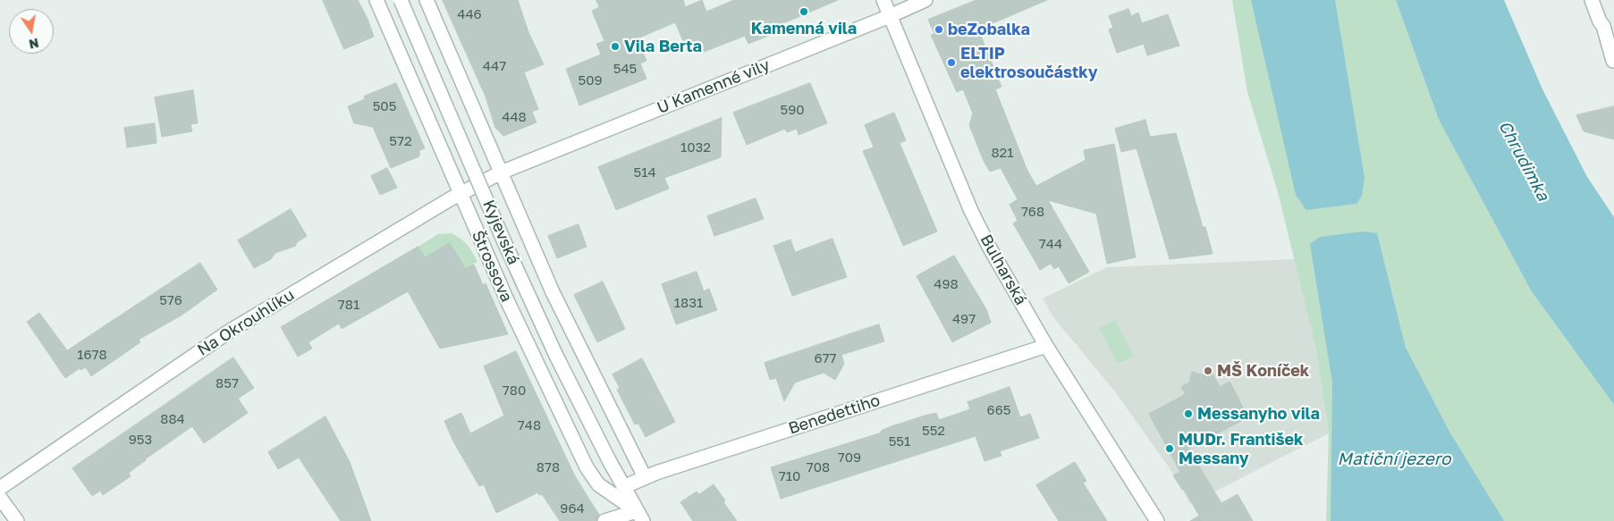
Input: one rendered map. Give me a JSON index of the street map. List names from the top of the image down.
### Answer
{
  "streets": {
    "street": [
      "U Kamenné vily",
      "Kyjevská",
      "Štrossova",
      "Bulharská",
      "Na Okrouhlíku",
      "Benedettiho"
    ]
  },
  "crossings": [
    ["U Kamenné vily", "Bulharská"],
    ["U Kamenné vily", "Na Okrouhlíku"],
    ["Kyjevská", "Benedettiho"],
    ["Štrossova", "Na Okrouhlíku"],
    ["Bulharská", "Benedettiho"]
  ],
  "water": ["Chrudimka", "Matiční jezero"],
  "places": [
    "Kamenná vila",
    "beZobalka",
    "Vila Berta",
    "ELTIP elektrosoučástky",
    "MŠ Koníček",
    "Messanyho vila",
    "MUDr. František Messany"
  ],
  "house_numbers": [
    "446",
    "447",
    "545",
    "509",
    "505",
    "590",
    "448",
    "572",
    "1032",
    "821",
    "514",
    "768",
    "744",
    "498",
    "576",
    "1831",
    "781",
    "497",
    "1678",
    "677",
    "857",
    "780",
    "665",
    "884",
    "748",
    "552",
    "953",
    "551",
    "709",
    "878",
    "708",
    "710",
    "964"
  ],
  "north": "bottom"
}
